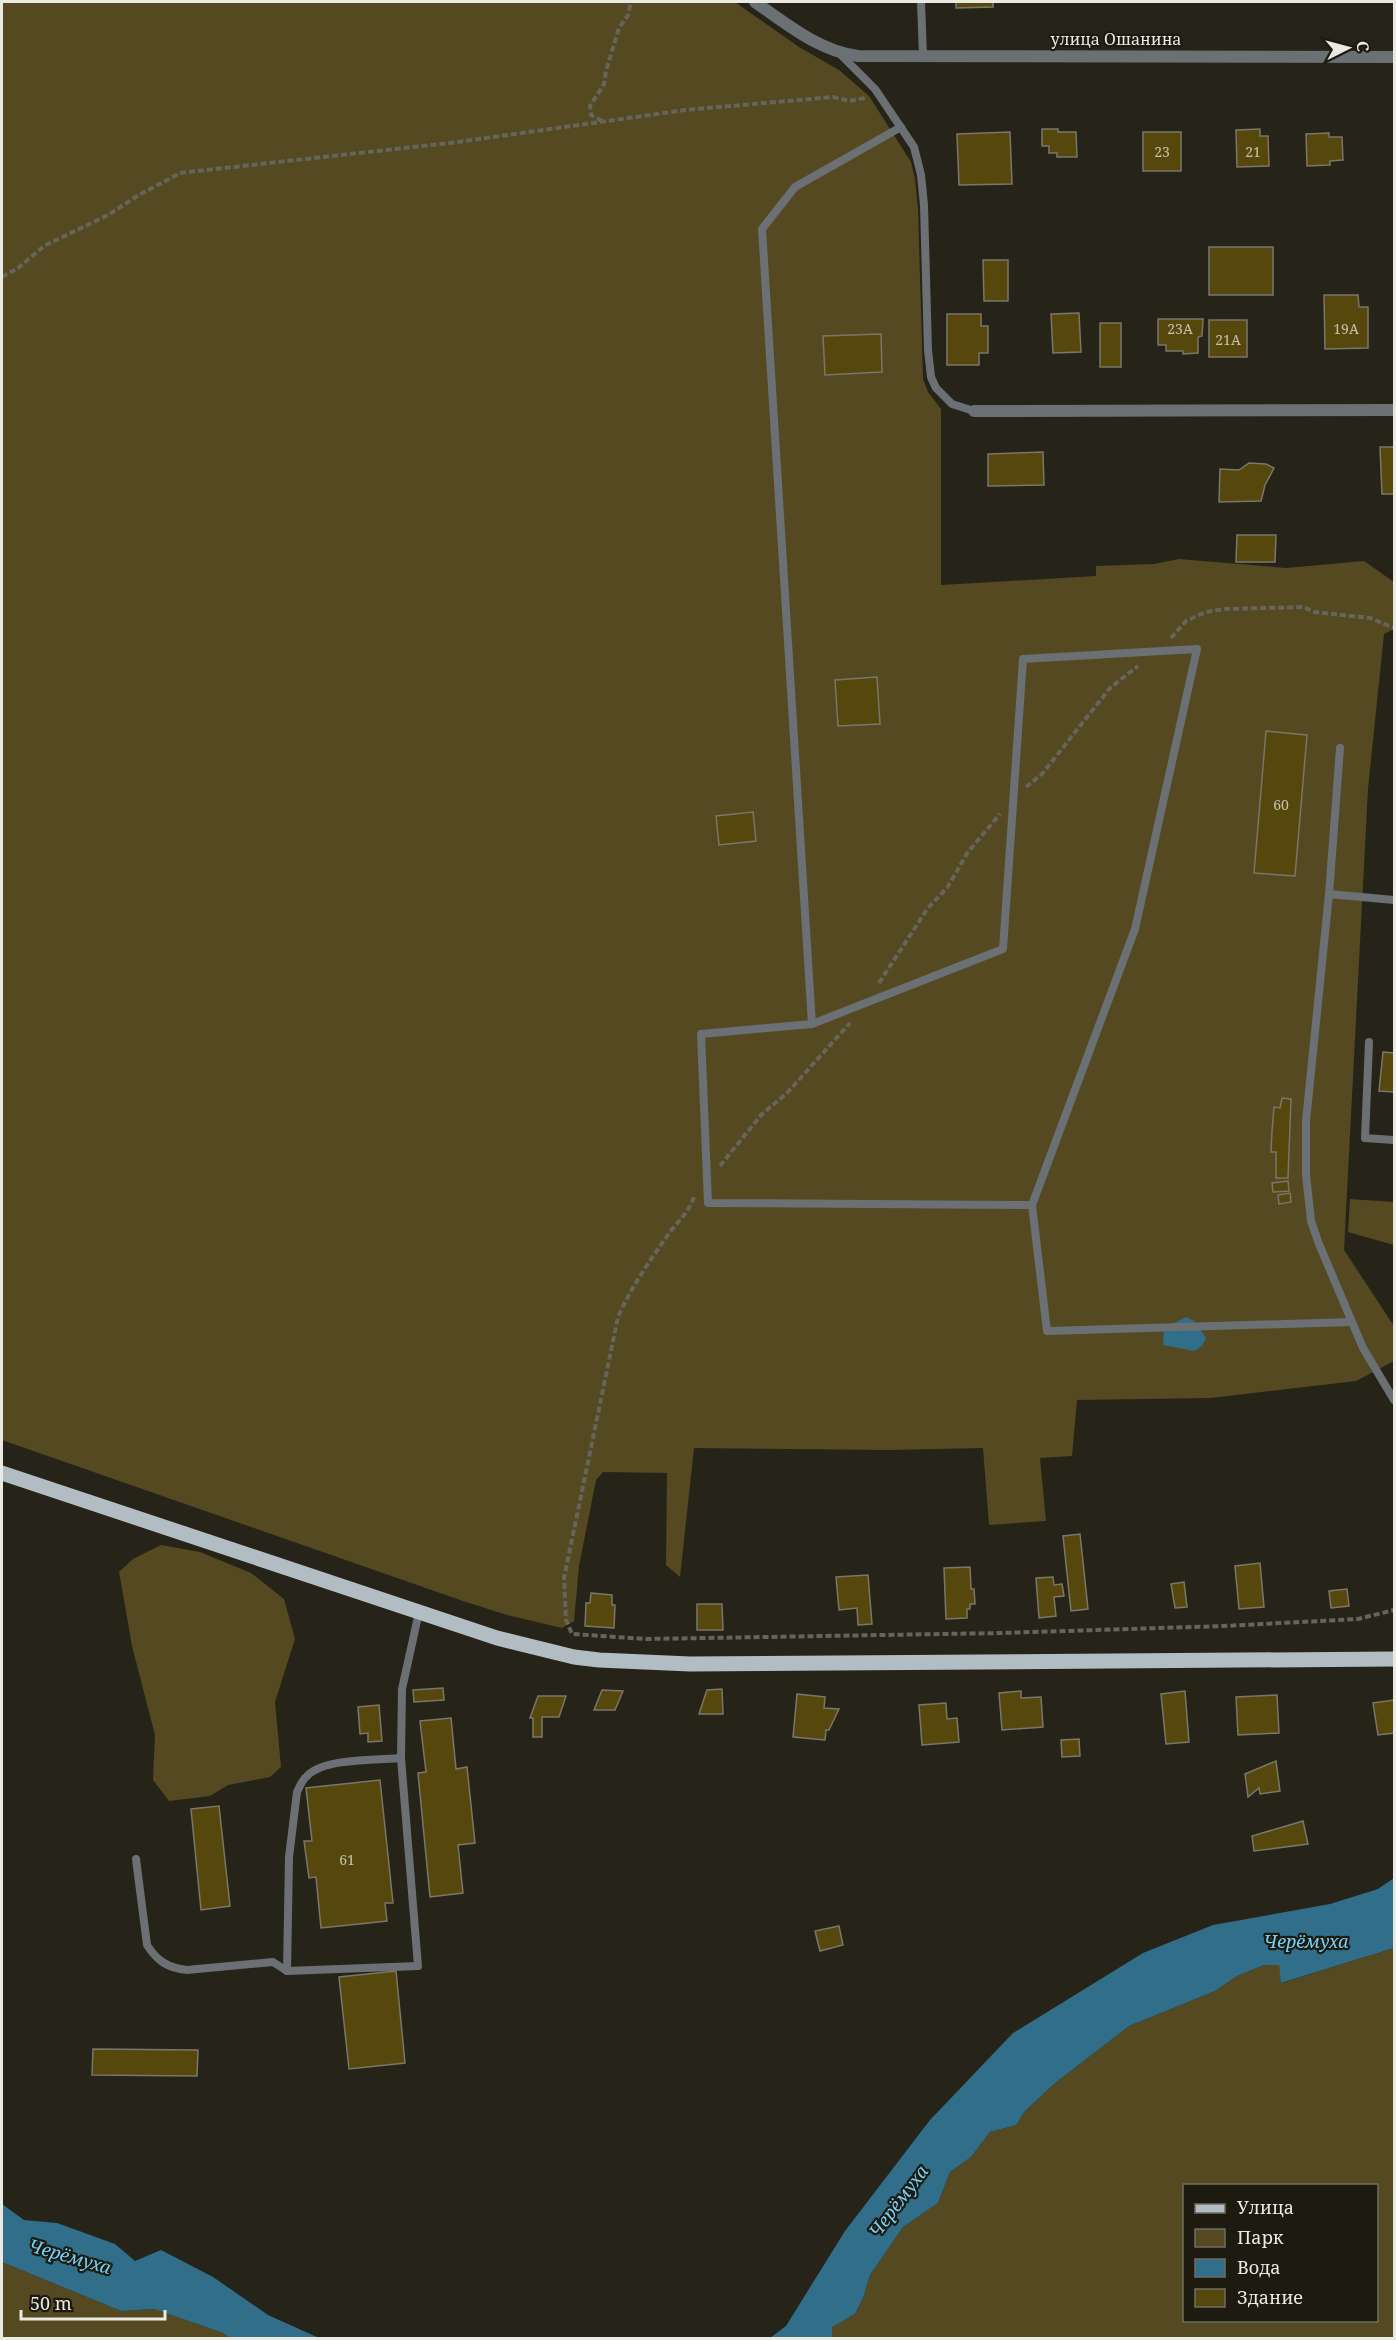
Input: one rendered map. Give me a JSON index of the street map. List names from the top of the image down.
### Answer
{
  "streets": {
    "street": ["улица Ошанина"]
  },
  "water": ["Черёмуха"],
  "house_numbers": [
    "23",
    "21",
    "23А",
    "19А",
    "21А",
    "60",
    "61"
  ],
  "legend": [
    "Улица",
    "Парк",
    "Вода",
    "Здание"
  ],
  "scale_bar": "50 m",
  "north": "right"
}
